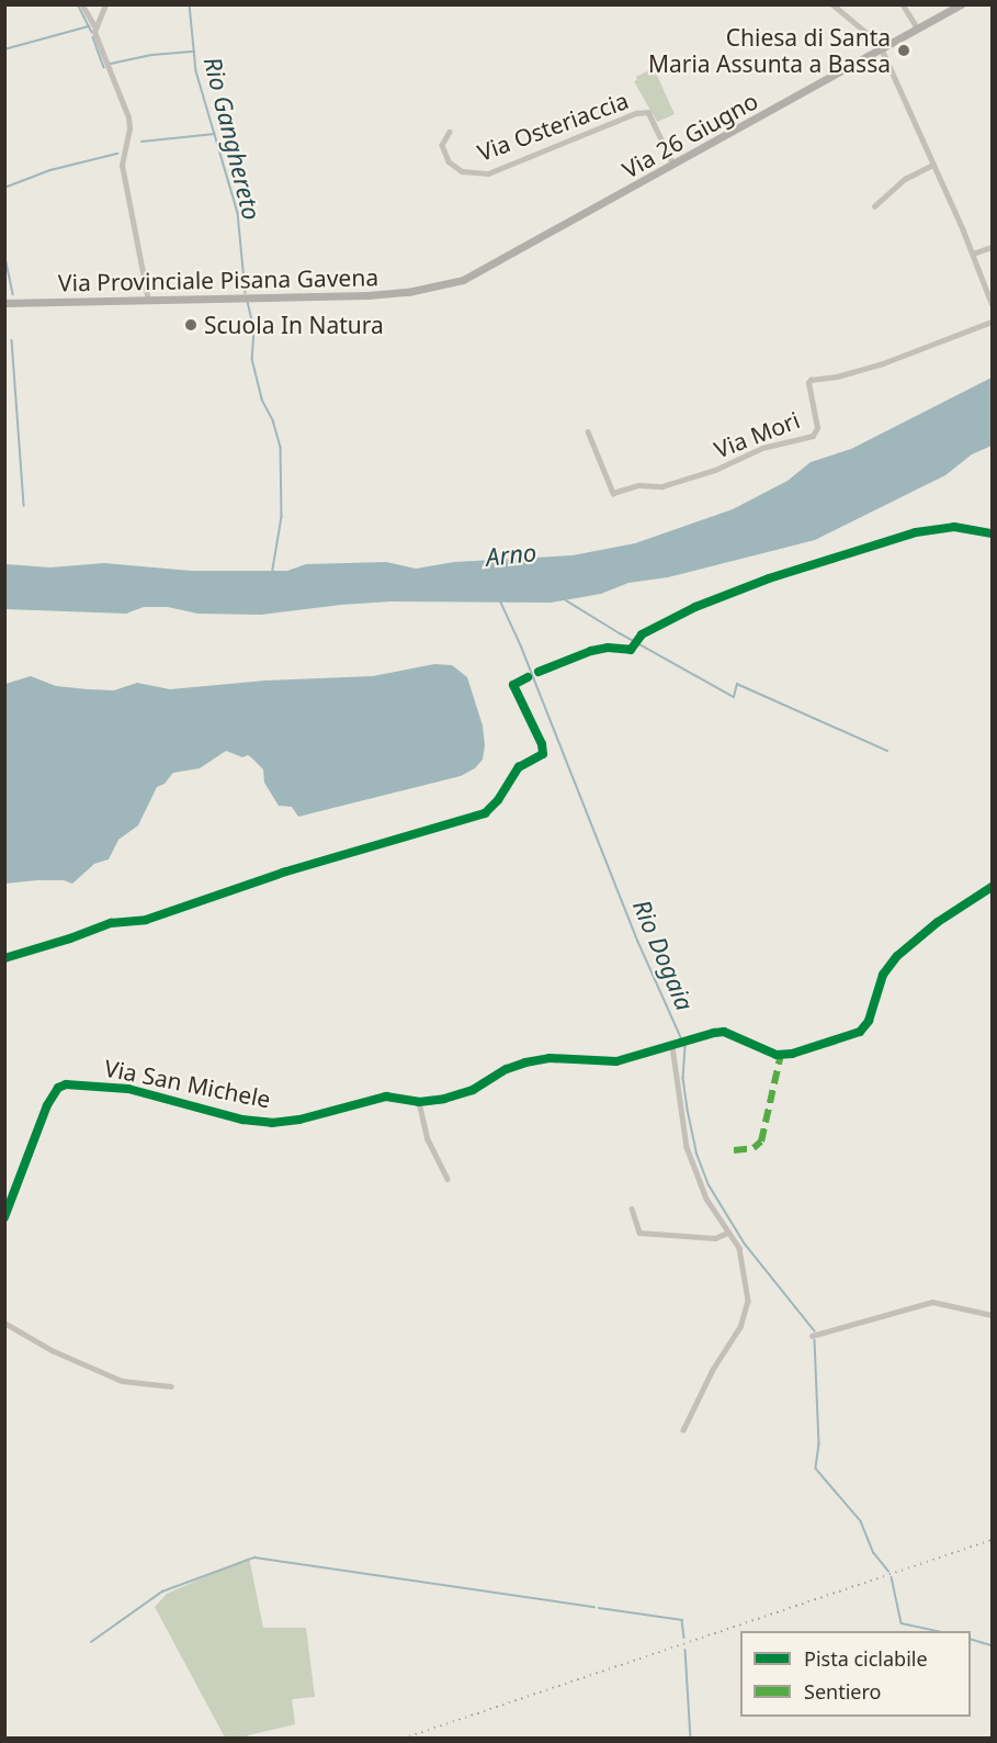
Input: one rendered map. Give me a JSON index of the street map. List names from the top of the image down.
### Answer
{
  "streets": {
    "main road": ["Via 26 Giugno", "Via Provinciale Pisana Gavena"],
    "street": ["Via Osteriaccia", "Via Mori", "Via San Michele"]
  },
  "crossings": [
    ["Via Osteriaccia", "Via 26 Giugno"],
    ["Via 26 Giugno", "Via Provinciale Pisana Gavena"]
  ],
  "water": ["Rio Ganghereto", "Arno", "Rio Dogaia"],
  "places": ["Chiesa di Santa Maria Assunta a Bassa", "Scuola In Natura"],
  "legend": ["Pista ciclabile", "Sentiero"]
}
